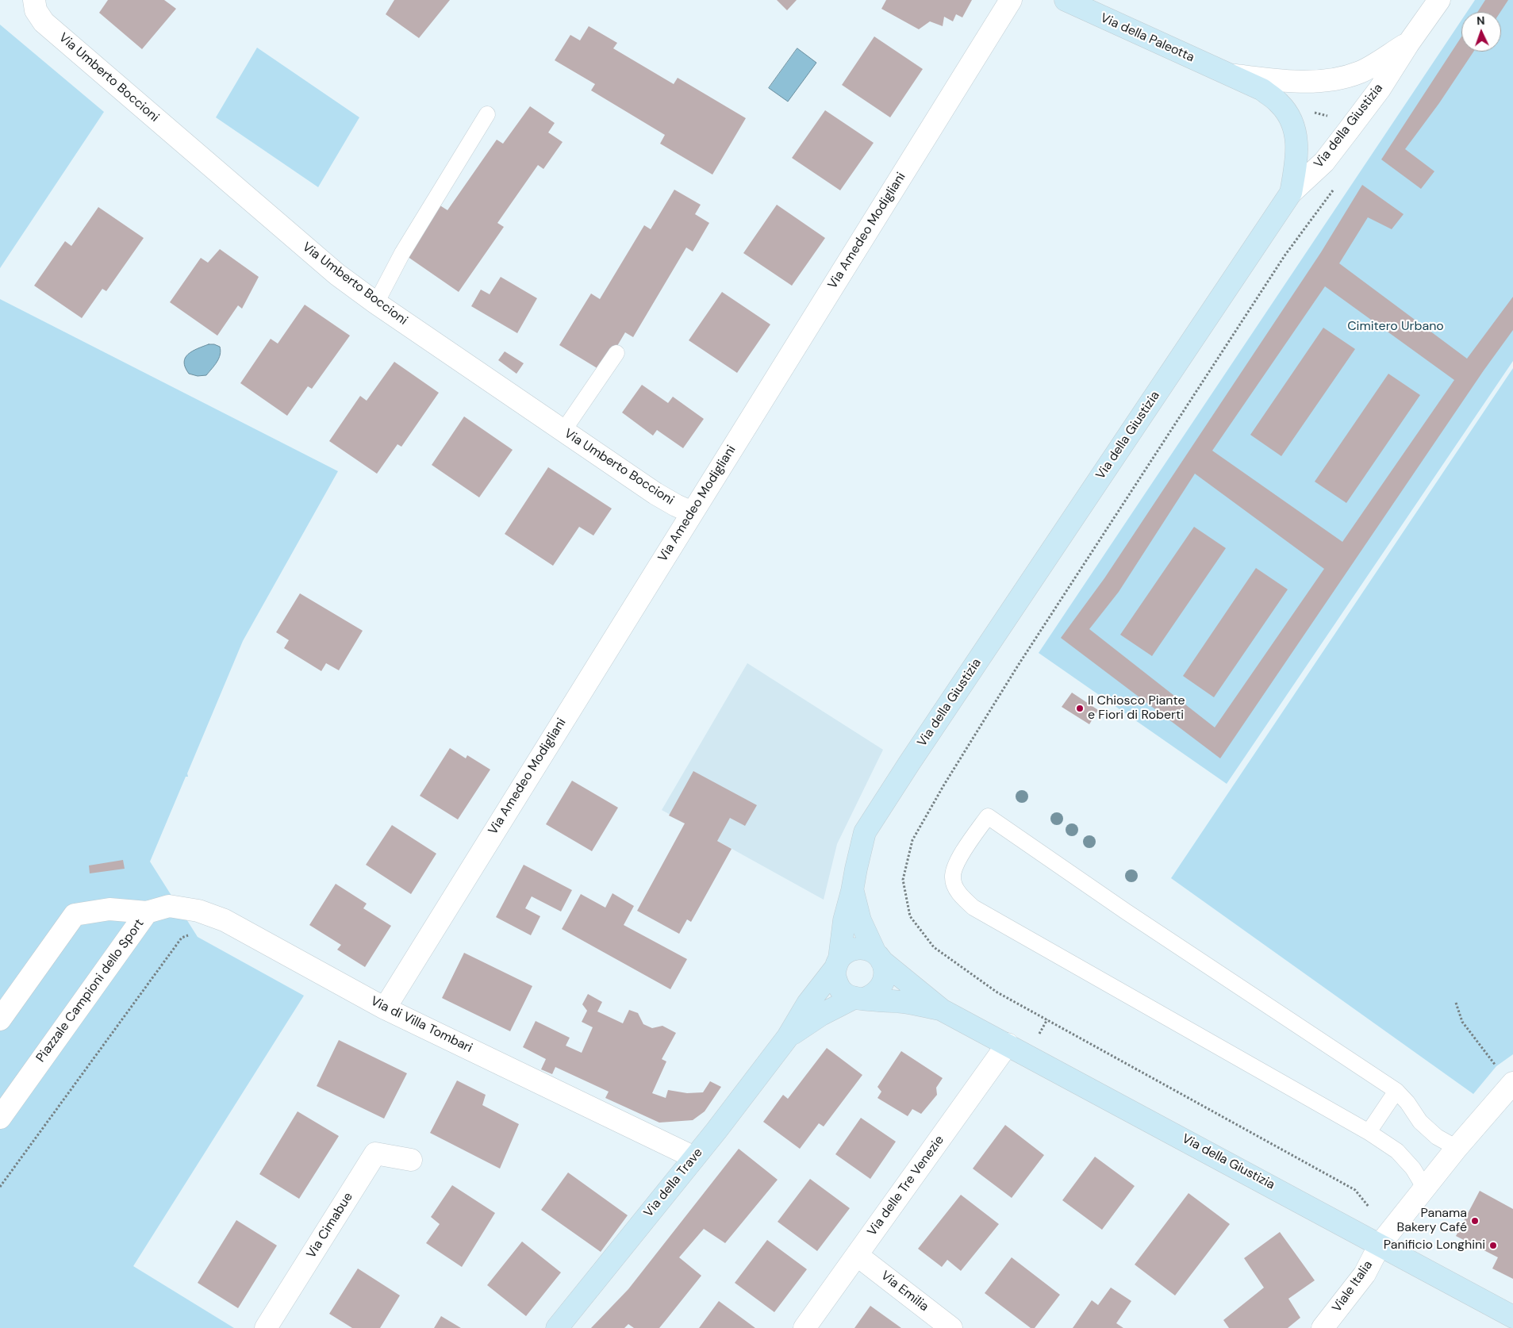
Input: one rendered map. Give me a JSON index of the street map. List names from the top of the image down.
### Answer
{
  "streets": {
    "street": [
      "Via della Paleotta",
      "Via Umberto Boccioni",
      "Via della Giustizia",
      "Via Amedeo Modigliani",
      "Piazzale Campioni dello Sport",
      "Via di Villa Tombari",
      "Via della Trave",
      "Via delle Tre Venezie",
      "Via Cimabue",
      "Viale Italia",
      "Via Emilia"
    ]
  },
  "crossings": [
    ["Via della Paleotta", "Via della Giustizia"],
    ["Via Umberto Boccioni", "Via Amedeo Modigliani"],
    ["Via della Giustizia", "Via della Trave"],
    ["Via della Giustizia", "Via delle Tre Venezie"],
    ["Via della Giustizia", "Viale Italia"],
    ["Via Amedeo Modigliani", "Via di Villa Tombari"],
    ["Piazzale Campioni dello Sport", "Via di Villa Tombari"],
    ["Via di Villa Tombari", "Via della Trave"],
    ["Via delle Tre Venezie", "Via Emilia"]
  ],
  "parks": ["Cimitero Urbano"],
  "places": ["Il Chiosco Piante e Fiori di Roberti", "Panama Bakery Café", "Panificio Longhini"],
  "north": "top"
}
